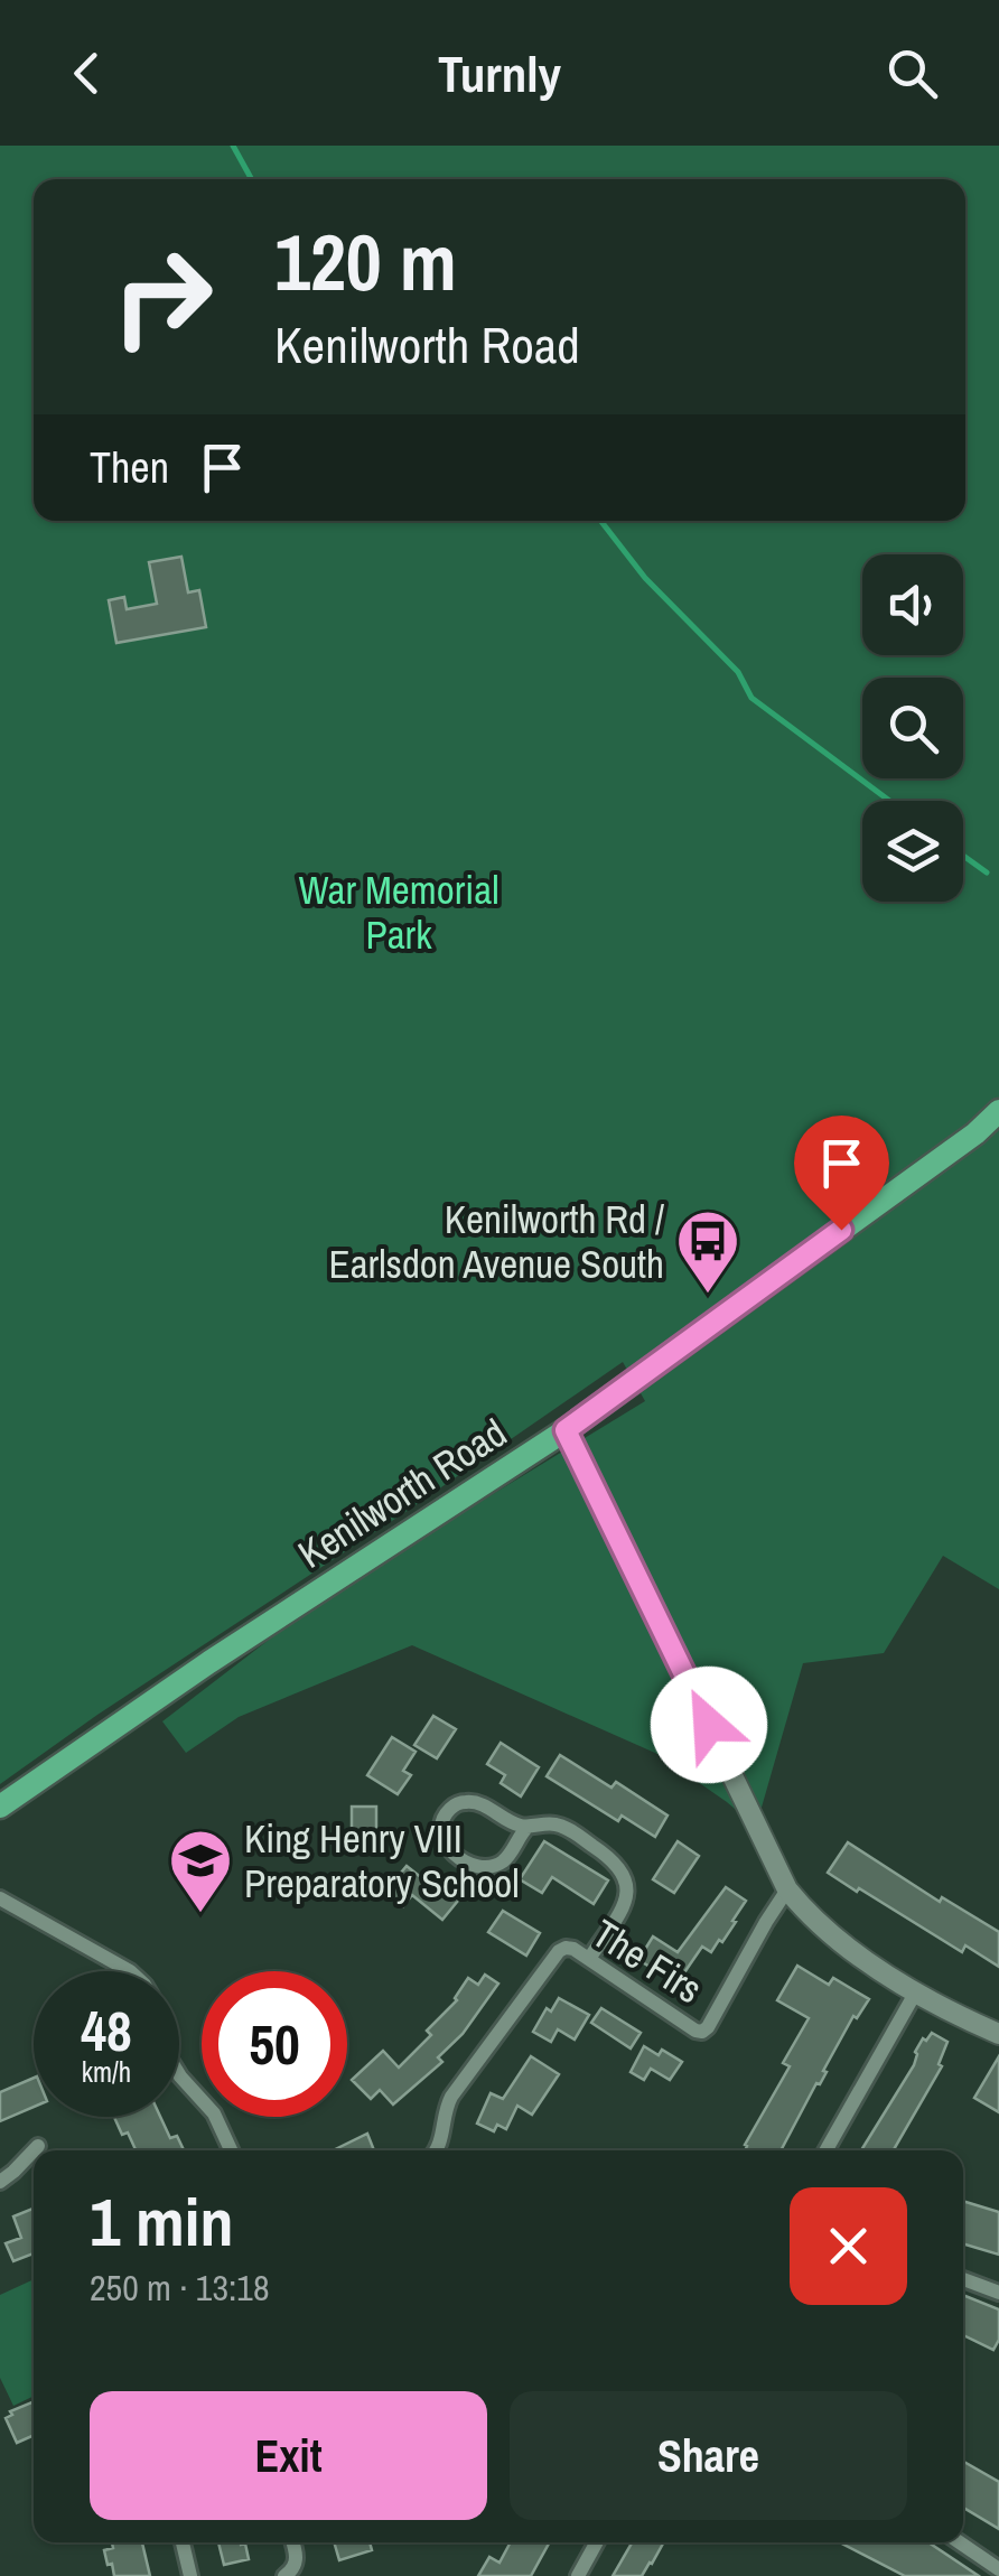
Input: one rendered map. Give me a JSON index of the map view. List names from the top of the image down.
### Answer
{
  "streets": {
    "main road": ["Kenilworth Road"],
    "street": ["The Firs"]
  },
  "parks": ["War Memorial Park"],
  "places": {
    "bus stop": ["Kenilworth Rd / Earlsdon Avenue South"],
    "school or university": ["King Henry VIII Preparatory School"]
  },
  "page": {
    "header": "Turnly",
    "turn": ["120 m", "Kenilworth Road"],
    "then": "Then",
    "speed": "48 km/h",
    "limit": "50",
    "heading": ["1 min", "250 m · 13:18"],
    "buttons": ["Exit", "Share"]
  }
}
